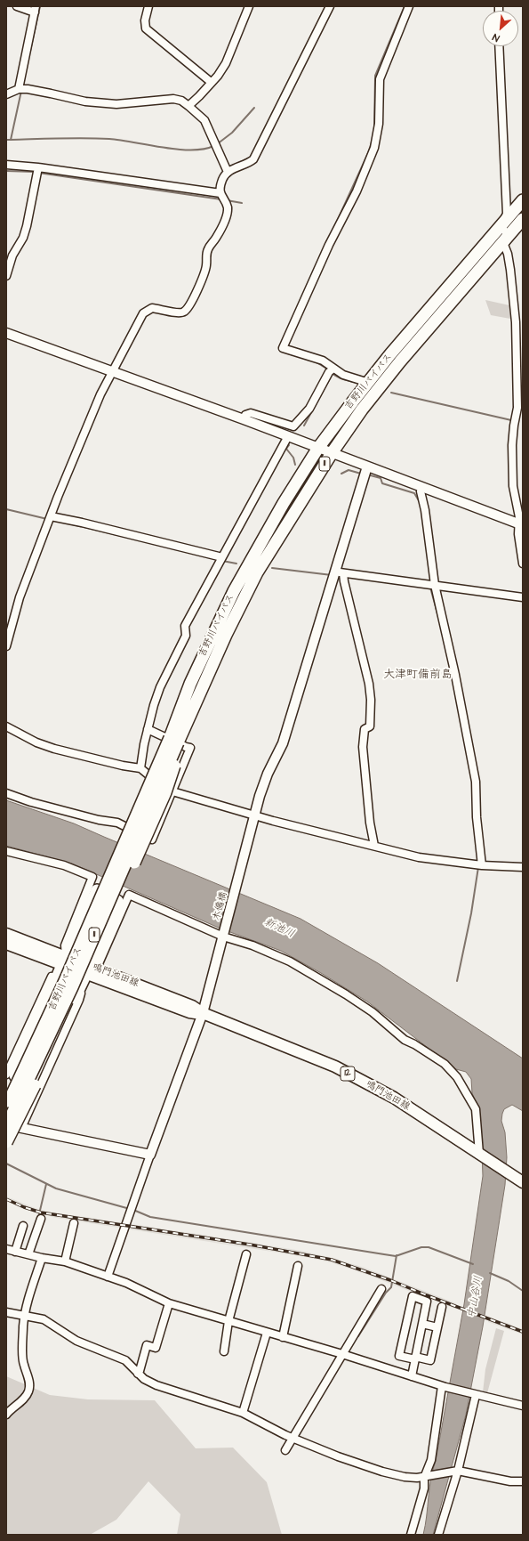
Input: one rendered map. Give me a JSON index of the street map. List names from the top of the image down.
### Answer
{
  "streets": {
    "highway": ["吉野川バイパス", "11"],
    "main road": ["鳴門池田線", "12"],
    "street": ["木備橋"]
  },
  "crossings": [
    ["吉野川バイパス", "11"],
    ["11", "鳴門池田線"],
    ["木備橋", "鳴門池田線"]
  ],
  "districts": ["大津町備前島"],
  "water": ["新池川", "中山谷川"],
  "north": "bottom left"
}
